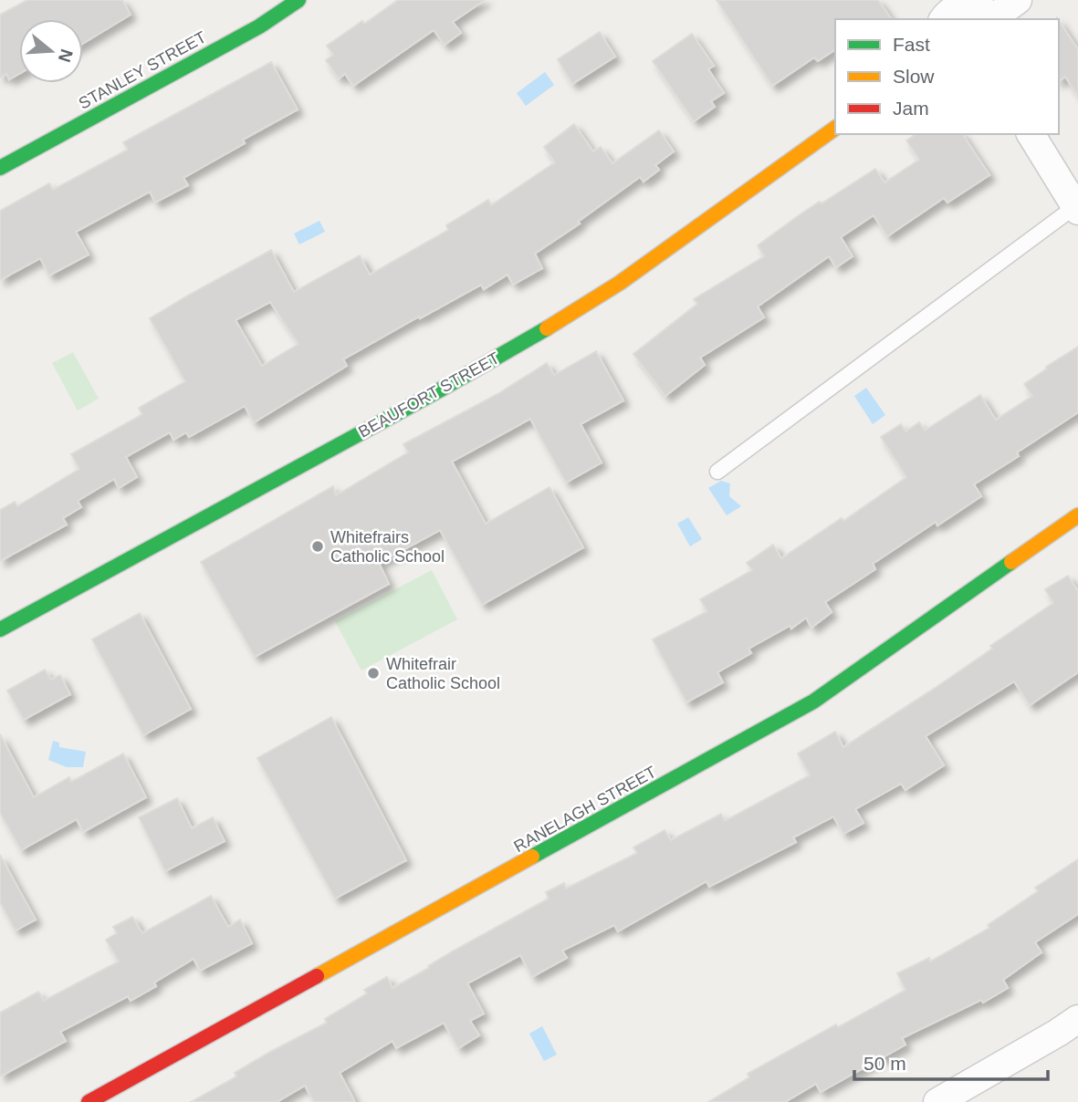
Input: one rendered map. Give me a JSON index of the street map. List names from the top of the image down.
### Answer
{
  "streets": {
    "street": ["STANLEY STREET", "BEAUFORT STREET", "RANELAGH STREET"]
  },
  "places": ["Whitefrairs Catholic School", "Whitefrair Catholic School"],
  "legend": ["Fast", "Slow", "Jam"],
  "scale_bar": "50 m",
  "north": "right"
}
